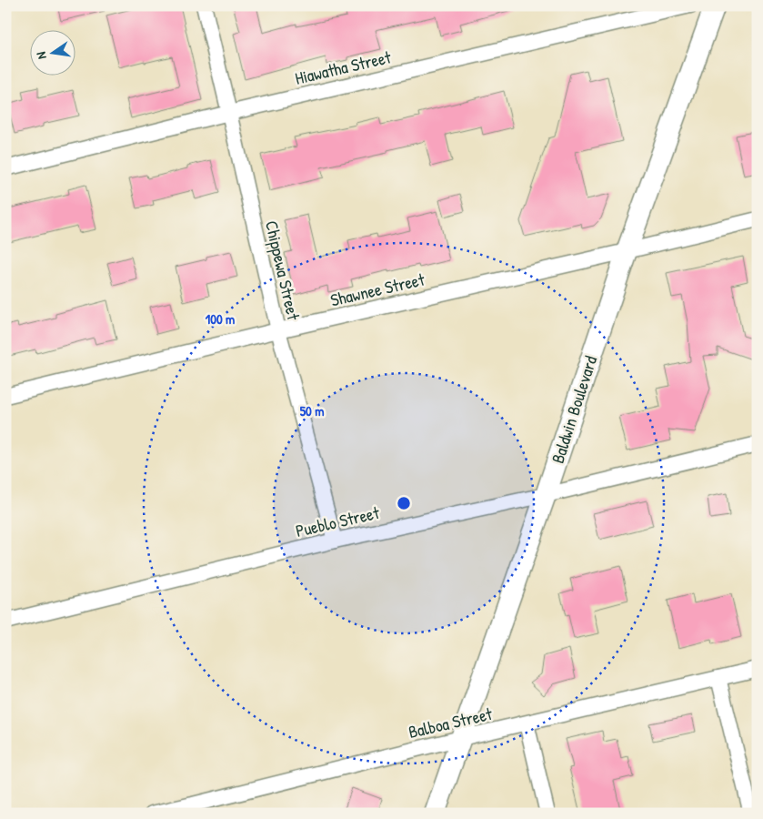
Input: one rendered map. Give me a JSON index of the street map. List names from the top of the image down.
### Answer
{
  "streets": {
    "main road": ["Baldwin Boulevard"],
    "street": [
      "Hiawatha Street",
      "Chippewa Street",
      "Shawnee Street",
      "Pueblo Street",
      "Balboa Street"
    ]
  },
  "crossings": [
    ["Hiawatha Street", "Chippewa Street"],
    ["Chippewa Street", "Shawnee Street"],
    ["Chippewa Street", "Pueblo Street"],
    ["Shawnee Street", "Baldwin Boulevard"],
    ["Baldwin Boulevard", "Pueblo Street"],
    ["Baldwin Boulevard", "Balboa Street"]
  ],
  "north": "left",
  "rings": ["100 m", "50 m"]
}
